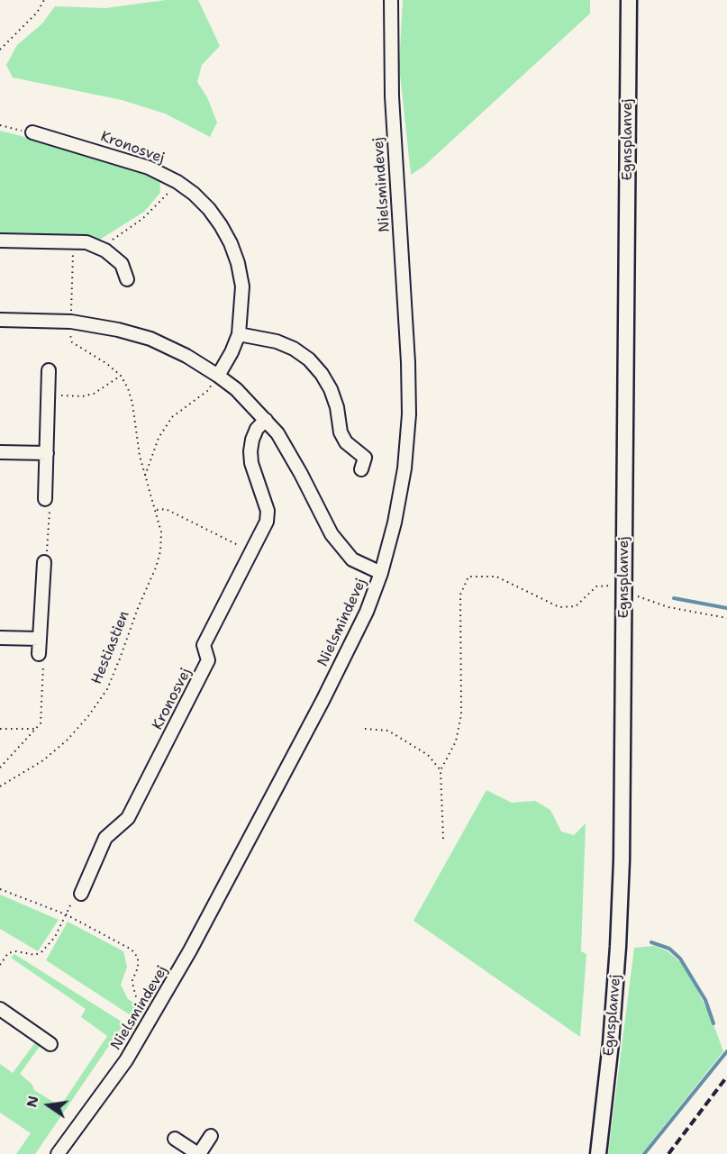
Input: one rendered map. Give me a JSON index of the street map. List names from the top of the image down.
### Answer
{
  "streets": {
    "main road": ["Egnsplanvej"],
    "street": ["Kronosvej", "Nielsmindevej"],
    "path": ["Hestiastien"]
  },
  "north": "left"
}
